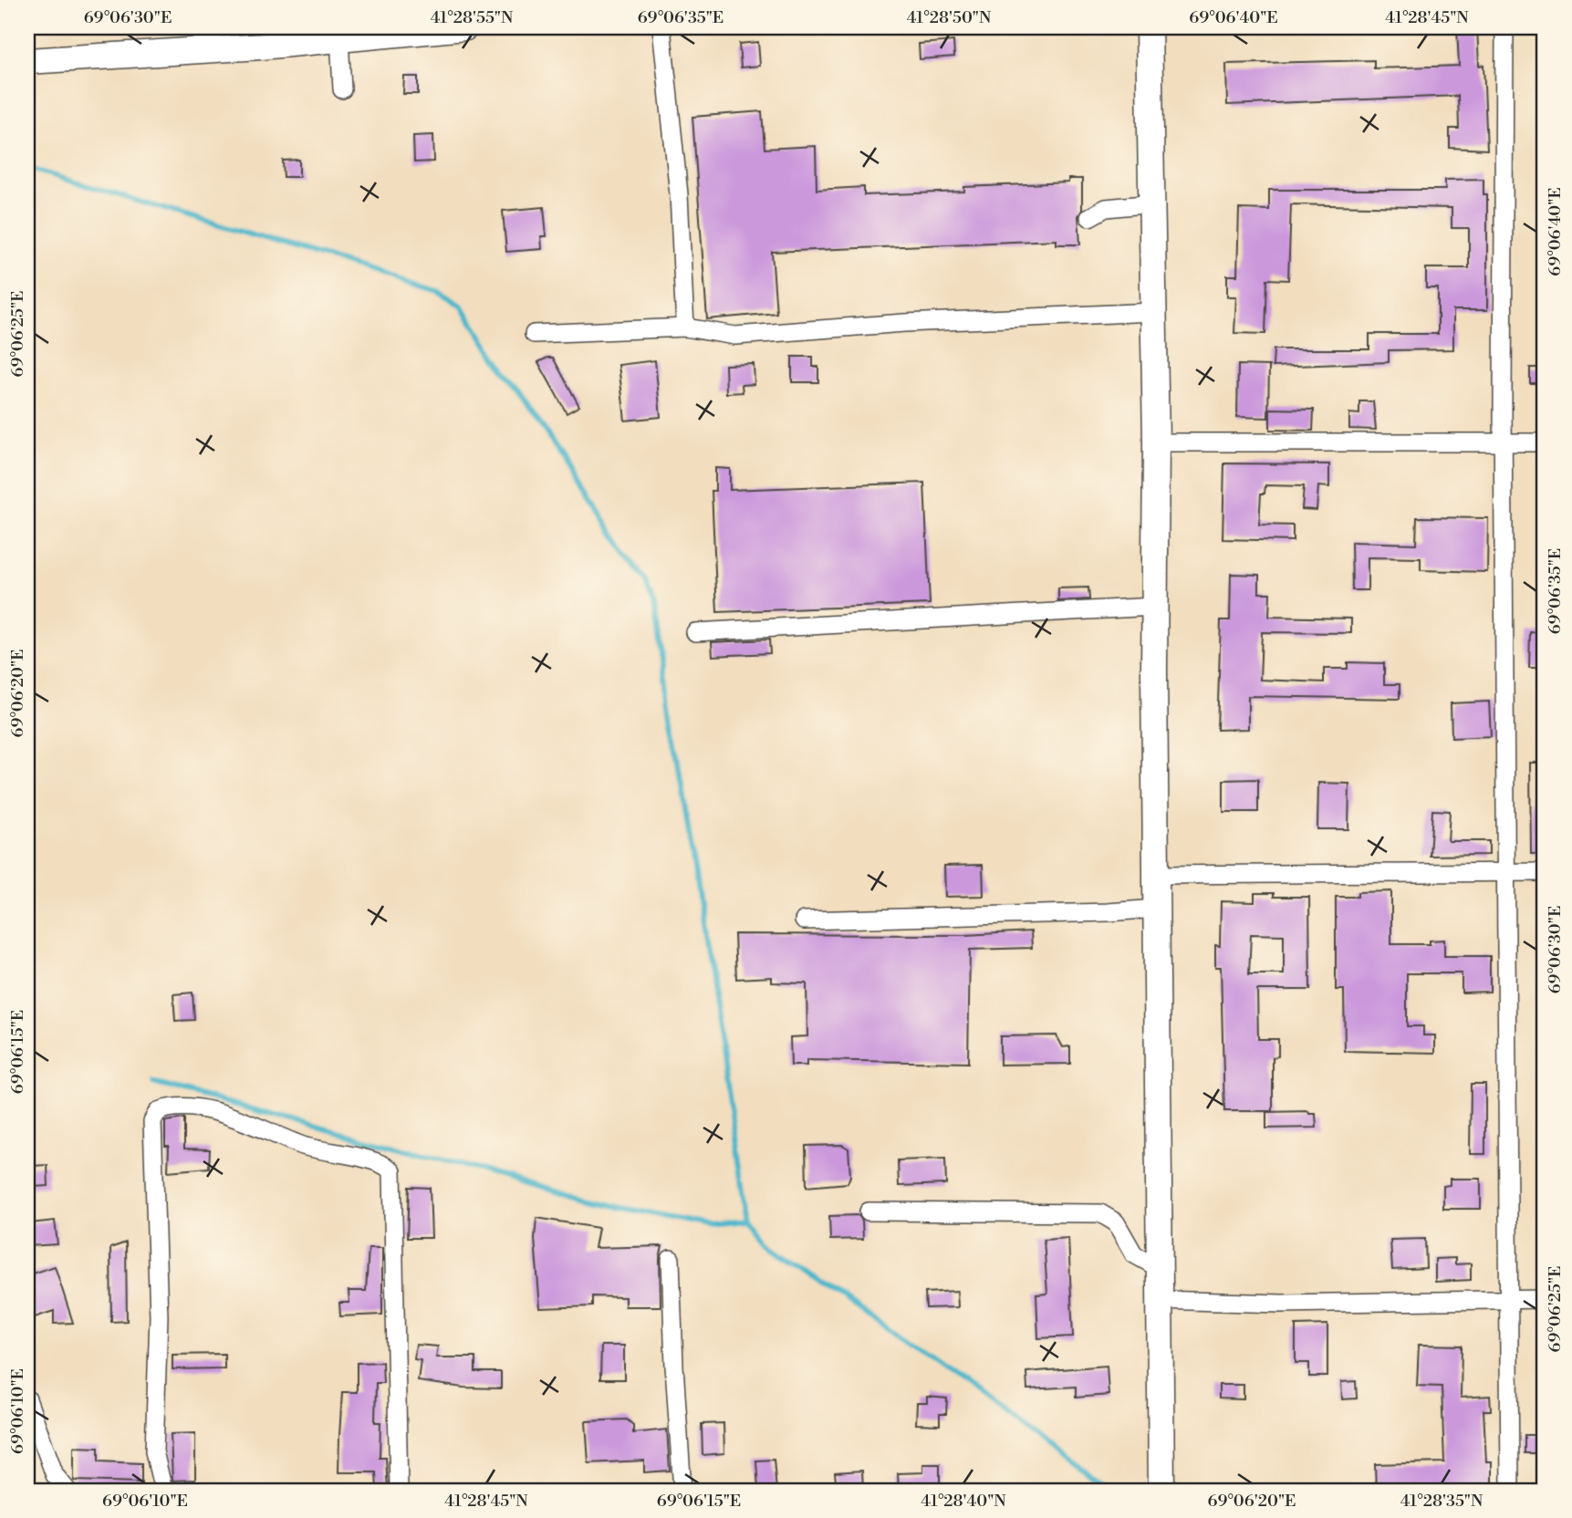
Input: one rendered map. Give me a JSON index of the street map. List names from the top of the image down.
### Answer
{
  "coordinates": [
    "69°06'30\"E",
    "41°28'55\"N",
    "69°06'35\"E",
    "41°28'50\"N",
    "69°06'40\"E",
    "41°28'45\"N",
    "69°06'25\"E",
    "69°06'20\"E",
    "69°06'15\"E",
    "69°06'10\"E",
    "41°28'40\"N",
    "41°28'35\"N"
  ]
}
